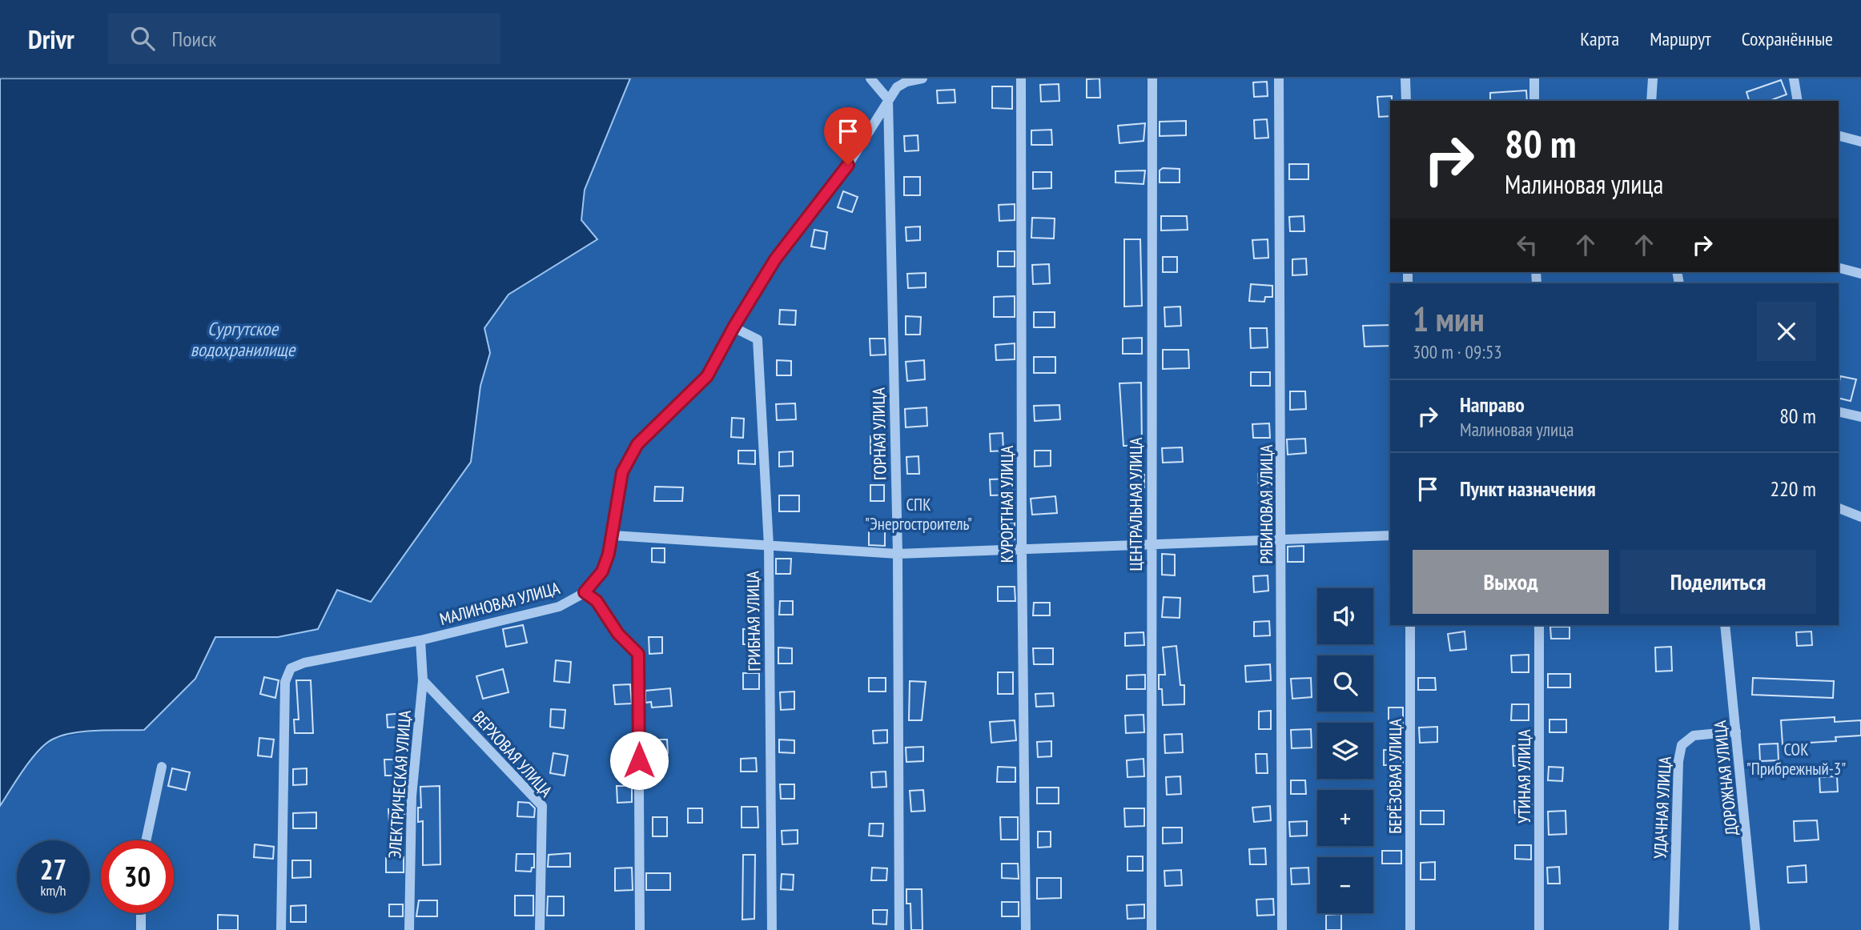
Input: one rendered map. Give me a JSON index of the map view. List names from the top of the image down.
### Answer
{
  "streets": {
    "street": [
      "ГОРНАЯ УЛИЦА",
      "КУРОРТНАЯ УЛИЦА",
      "ЦЕНТРАЛЬНАЯ УЛИЦА",
      "РЯБИНОВАЯ УЛИЦА",
      "МАЛИНОВАЯ УЛИЦА",
      "ГРИБНАЯ УЛИЦА",
      "ВЕРХОВАЯ УЛИЦА",
      "БЕРЁЗОВАЯ УЛИЦА",
      "УТИНАЯ УЛИЦА",
      "ДОРОЖНАЯ УЛИЦА",
      "ЭЛЕКТРИЧЕСКАЯ УЛИЦА",
      "УДАЧНАЯ УЛИЦА"
    ]
  },
  "crossings": [
    ["ГОРНАЯ УЛИЦА", "МАЛИНОВАЯ УЛИЦА"],
    ["МАЛИНОВАЯ УЛИЦА", "ГРИБНАЯ УЛИЦА"],
    ["МАЛИНОВАЯ УЛИЦА", "ЭЛЕКТРИЧЕСКАЯ УЛИЦА"],
    ["ВЕРХОВАЯ УЛИЦА", "ЭЛЕКТРИЧЕСКАЯ УЛИЦА"],
    ["ДОРОЖНАЯ УЛИЦА", "УДАЧНАЯ УЛИЦА"]
  ],
  "water": ["Сургутское водохранилище"],
  "parks": ["СПК \"Энергостроитель\"", "СОК \"Прибрежный-3\""],
  "page": {
    "header": "Drivr",
    "search": "Поиск",
    "nav": ["Карта", "Маршрут", "Сохранённые"],
    "turn": ["80 m", "Малиновая улица"],
    "heading": ["1 мин", "300 m · 09:53"],
    "list": [
      {
        "name": "Направо",
        "note": "Малиновая улица",
        "value": "80 m"
      },
      {
        "name": "Пункт назначения",
        "value": "220 m"
      }
    ],
    "buttons": ["Выход", "Поделиться"],
    "map_buttons": ["+", "−"],
    "speed": "27 km/h",
    "limit": "30"
  }
}
